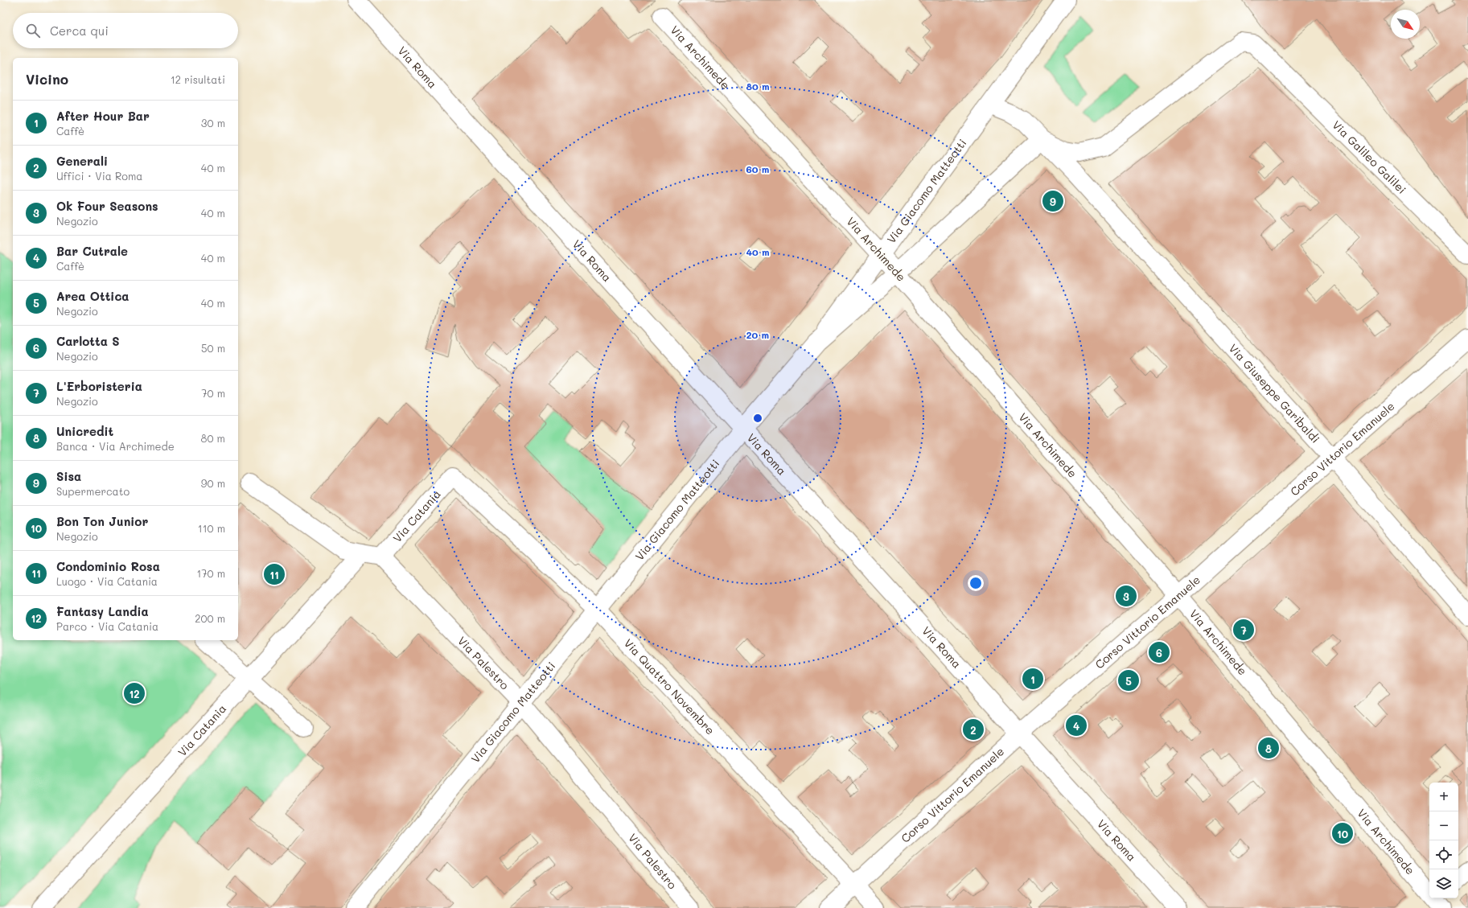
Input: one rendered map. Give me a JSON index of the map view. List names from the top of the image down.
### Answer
{
  "streets": {
    "street": [
      "Via Archimede",
      "Via Roma",
      "Via Galileo Galilei",
      "Via Giacomo Matteotti",
      "Via Giuseppe Garibaldi",
      "Corso Vittorio Emanuele",
      "Via Catania",
      "Via Palestro",
      "Via Quattro Novembre"
    ]
  },
  "crossings": [
    ["Via Archimede", "Via Giacomo Matteotti"],
    ["Via Archimede", "Corso Vittorio Emanuele"],
    ["Via Roma", "Via Giacomo Matteotti"],
    ["Via Roma", "Corso Vittorio Emanuele"],
    ["Via Galileo Galilei", "Via Giuseppe Garibaldi"],
    ["Via Giacomo Matteotti", "Via Giuseppe Garibaldi"],
    ["Via Giacomo Matteotti", "Via Palestro"],
    ["Via Giacomo Matteotti", "Via Quattro Novembre"],
    ["Via Giuseppe Garibaldi", "Corso Vittorio Emanuele"],
    ["Corso Vittorio Emanuele", "Via Quattro Novembre"],
    ["Via Catania", "Via Palestro"],
    ["Via Catania", "Via Quattro Novembre"]
  ],
  "north": "bottom right",
  "page": {
    "search": "Cerca qui",
    "heading": ["Vicino", "12 risultati"],
    "list": [
      {
        "mark": "1",
        "name": "After Hour Bar",
        "note": "Caffè",
        "value": "30 m"
      },
      {
        "mark": "2",
        "name": "Generali",
        "note": "Uffici · Via Roma",
        "value": "40 m"
      },
      {
        "mark": "3",
        "name": "Ok Four Seasons",
        "note": "Negozio",
        "value": "40 m"
      },
      {
        "mark": "4",
        "name": "Bar Cutrale",
        "note": "Caffè",
        "value": "40 m"
      },
      {
        "mark": "5",
        "name": "Area Ottica",
        "note": "Negozio",
        "value": "40 m"
      },
      {
        "mark": "6",
        "name": "Carlotta S",
        "note": "Negozio",
        "value": "50 m"
      },
      {
        "mark": "7",
        "name": "L'Erboristeria",
        "note": "Negozio",
        "value": "70 m"
      },
      {
        "mark": "8",
        "name": "Unicredit",
        "note": "Banca · Via Archimede",
        "value": "80 m"
      },
      {
        "mark": "9",
        "name": "Sisa",
        "note": "Supermercato",
        "value": "90 m"
      },
      {
        "mark": "10",
        "name": "Bon Ton Junior",
        "note": "Negozio",
        "value": "110 m"
      },
      {
        "mark": "11",
        "name": "Condominio Rosa",
        "note": "Luogo · Via Catania",
        "value": "170 m"
      },
      {
        "mark": "12",
        "name": "Fantasy Landia",
        "note": "Parco · Via Catania",
        "value": "200 m"
      }
    ],
    "pins": [
      "9",
      "11",
      "3",
      "7",
      "6",
      "1",
      "5",
      "12",
      "4",
      "2",
      "8",
      "10"
    ],
    "map_buttons": ["+", "−"]
  },
  "rings": [
    "80 m",
    "60 m",
    "40 m",
    "20 m"
  ]
}
